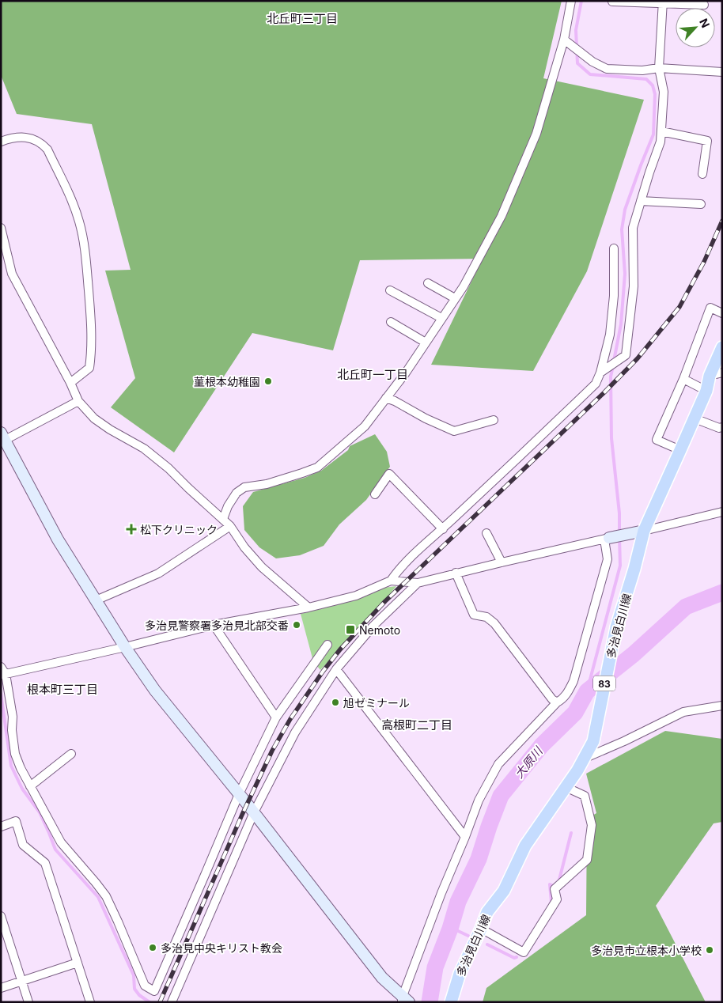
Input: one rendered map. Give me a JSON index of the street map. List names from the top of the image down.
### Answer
{
  "streets": {
    "main road": ["多治見白川線", "83"]
  },
  "districts": [
    "北丘町三丁目",
    "北丘町一丁目",
    "根本町三丁目",
    "高根町二丁目"
  ],
  "water": ["大原川"],
  "places": {
    "other": [
      "菫根本幼稚園",
      "多治見警察署多治見北部交番",
      "旭ゼミナール",
      "多治見中央キリスト教会",
      "多治見市立根本小学校"
    ],
    "health": ["松下クリニック"],
    "transit": ["Nemoto"]
  },
  "north": "top right"
}
